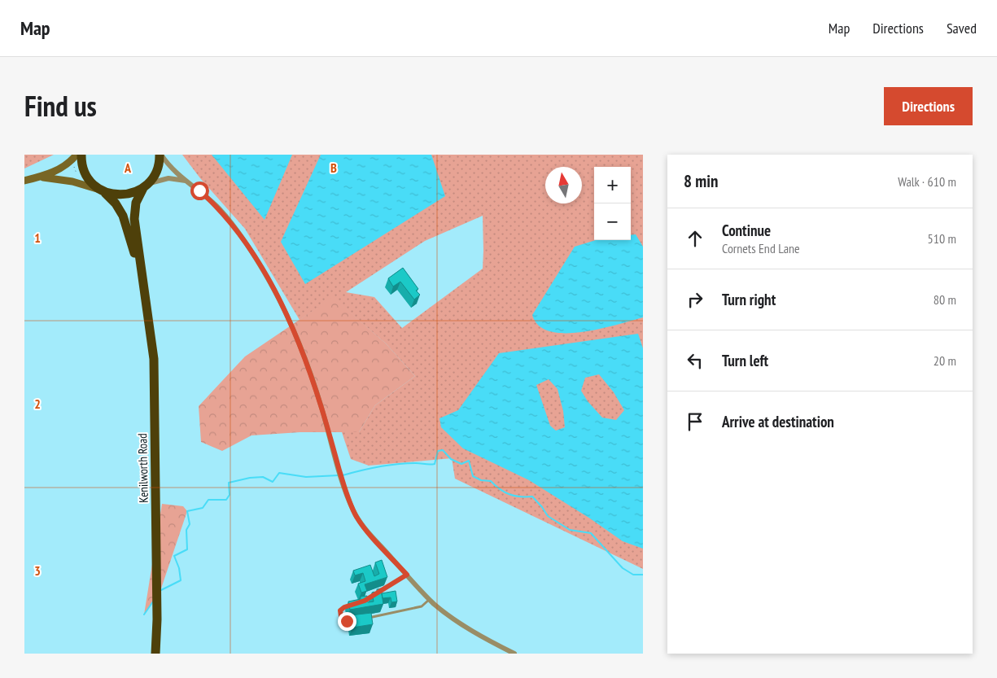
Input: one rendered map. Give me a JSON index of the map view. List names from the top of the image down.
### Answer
{
  "streets": {
    "highway": ["Kenilworth Road"]
  },
  "north": "top",
  "page": {
    "header": "Map",
    "nav": ["Map", "Directions", "Saved"],
    "title": "Find us",
    "buttons": "Directions",
    "heading": ["8 min", "Walk · 610 m"],
    "map_buttons": ["+", "−"],
    "list": [
      ["Continue", "Cornets End Lane", "510 m"],
      ["Turn right", "80 m"],
      ["Turn left", "20 m"],
      "Arrive at destination"
    ]
  },
  "grid": {
    "columns": ["A", "B"],
    "rows": ["1", "2", "3"]
  }
}
